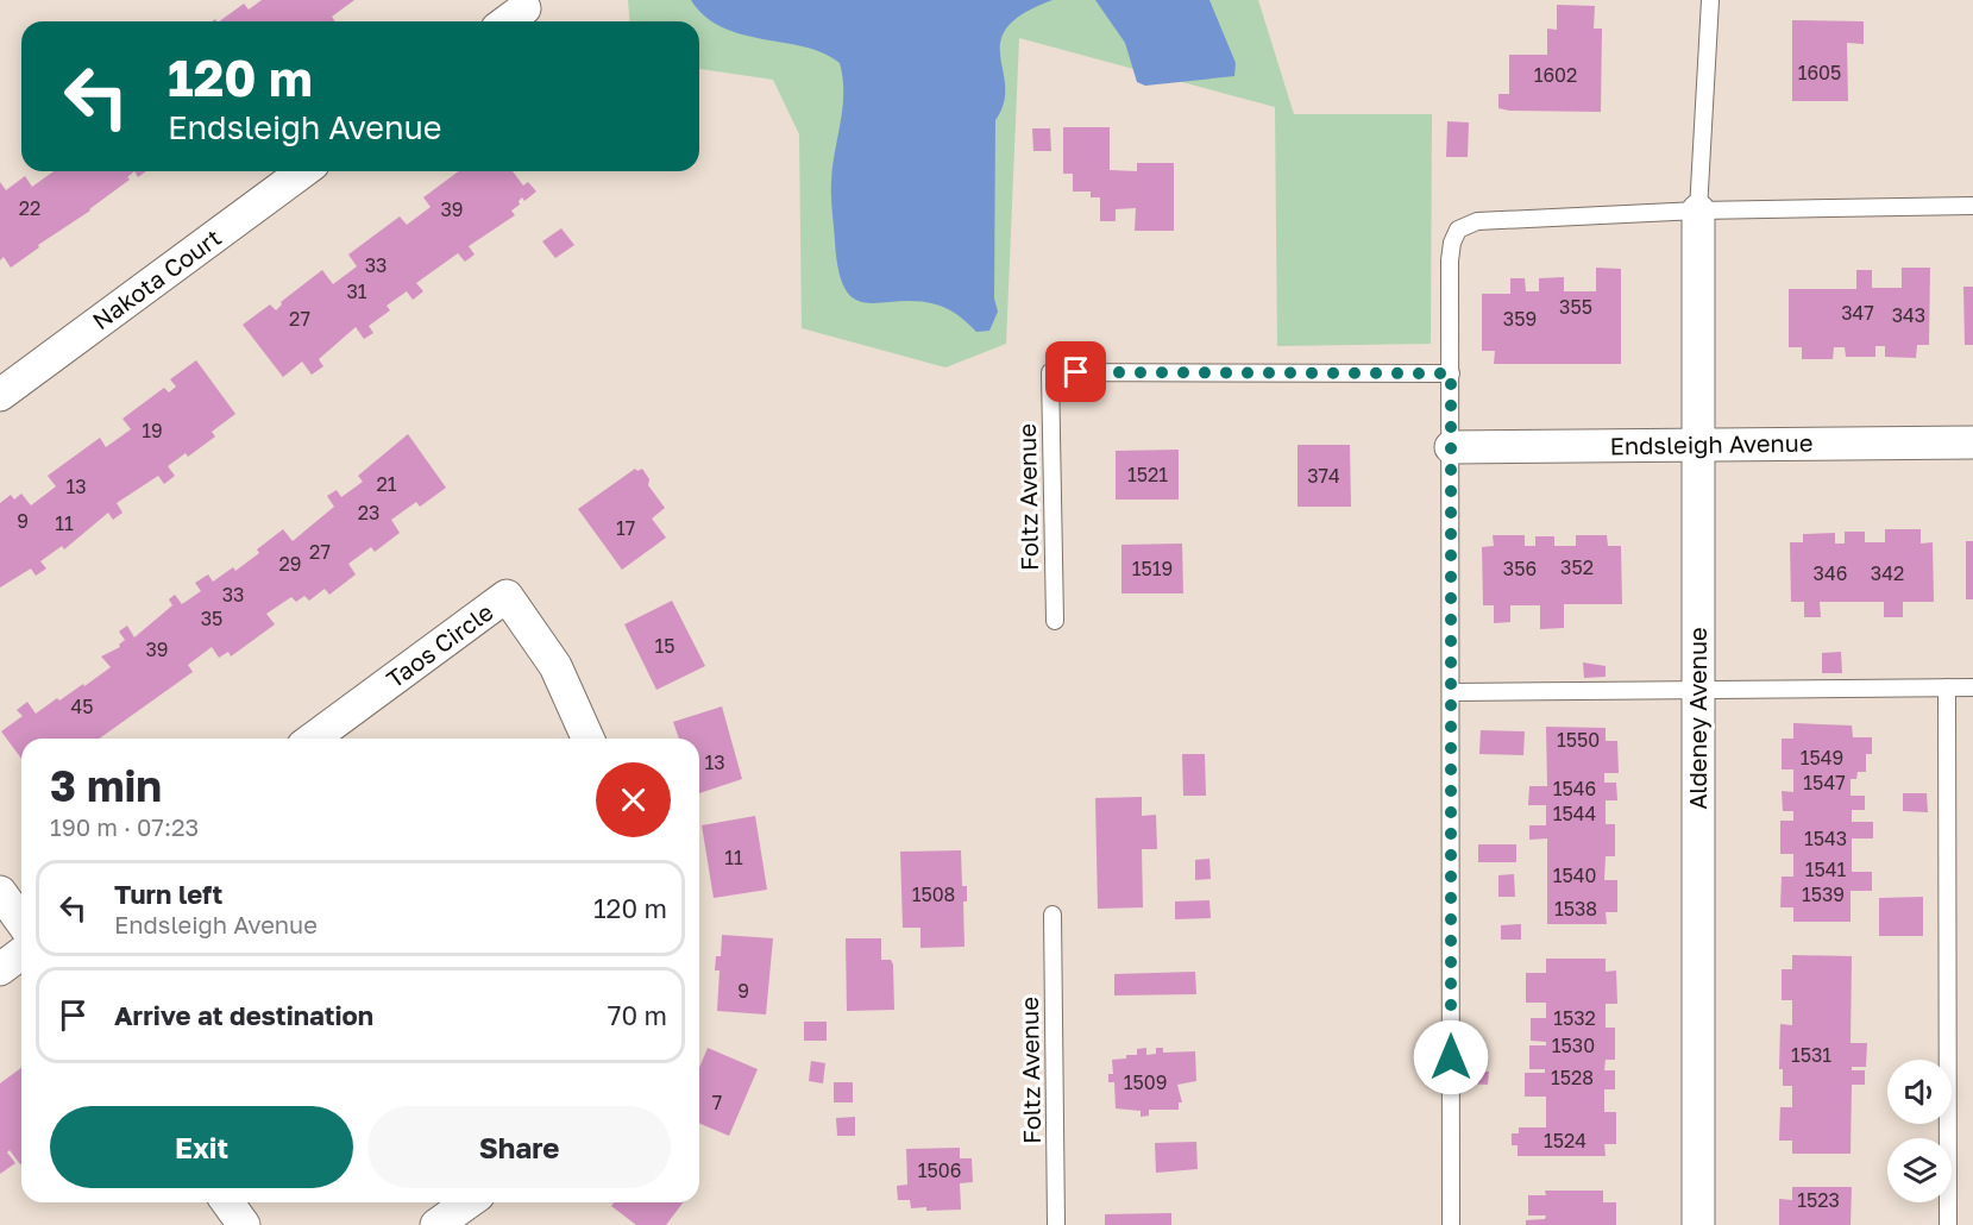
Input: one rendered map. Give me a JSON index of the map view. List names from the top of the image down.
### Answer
{
  "streets": {
    "street": [
      "Nakota Court",
      "Endsleigh Avenue",
      "Taos Circle",
      "Aldeney Avenue"
    ],
    "lane": ["Foltz Avenue"]
  },
  "crossings": [
    ["Endsleigh Avenue", "Aldeney Avenue"]
  ],
  "house_numbers": [
    "1605",
    "1602",
    "22",
    "39",
    "33",
    "31",
    "355",
    "347",
    "343",
    "27",
    "359",
    "19",
    "1521",
    "374",
    "21",
    "13",
    "23",
    "9",
    "11",
    "17",
    "27",
    "29",
    "352",
    "1519",
    "356",
    "346",
    "342",
    "33",
    "35",
    "15",
    "39",
    "45",
    "1550",
    "1549",
    "13",
    "1547",
    "1546",
    "1544",
    "1543",
    "11",
    "1541",
    "1540",
    "1508",
    "1539",
    "1538",
    "9",
    "1532",
    "1530",
    "1531",
    "1528",
    "1509",
    "7",
    "1524",
    "1506",
    "1523"
  ],
  "page": {
    "turn": ["120 m", "Endsleigh Avenue"],
    "heading": ["3 min", "190 m · 07:23"],
    "list": [
      {
        "name": "Turn left",
        "note": "Endsleigh Avenue",
        "value": "120 m"
      },
      {
        "name": "Arrive at destination",
        "value": "70 m"
      }
    ],
    "buttons": ["Exit", "Share"]
  }
}
